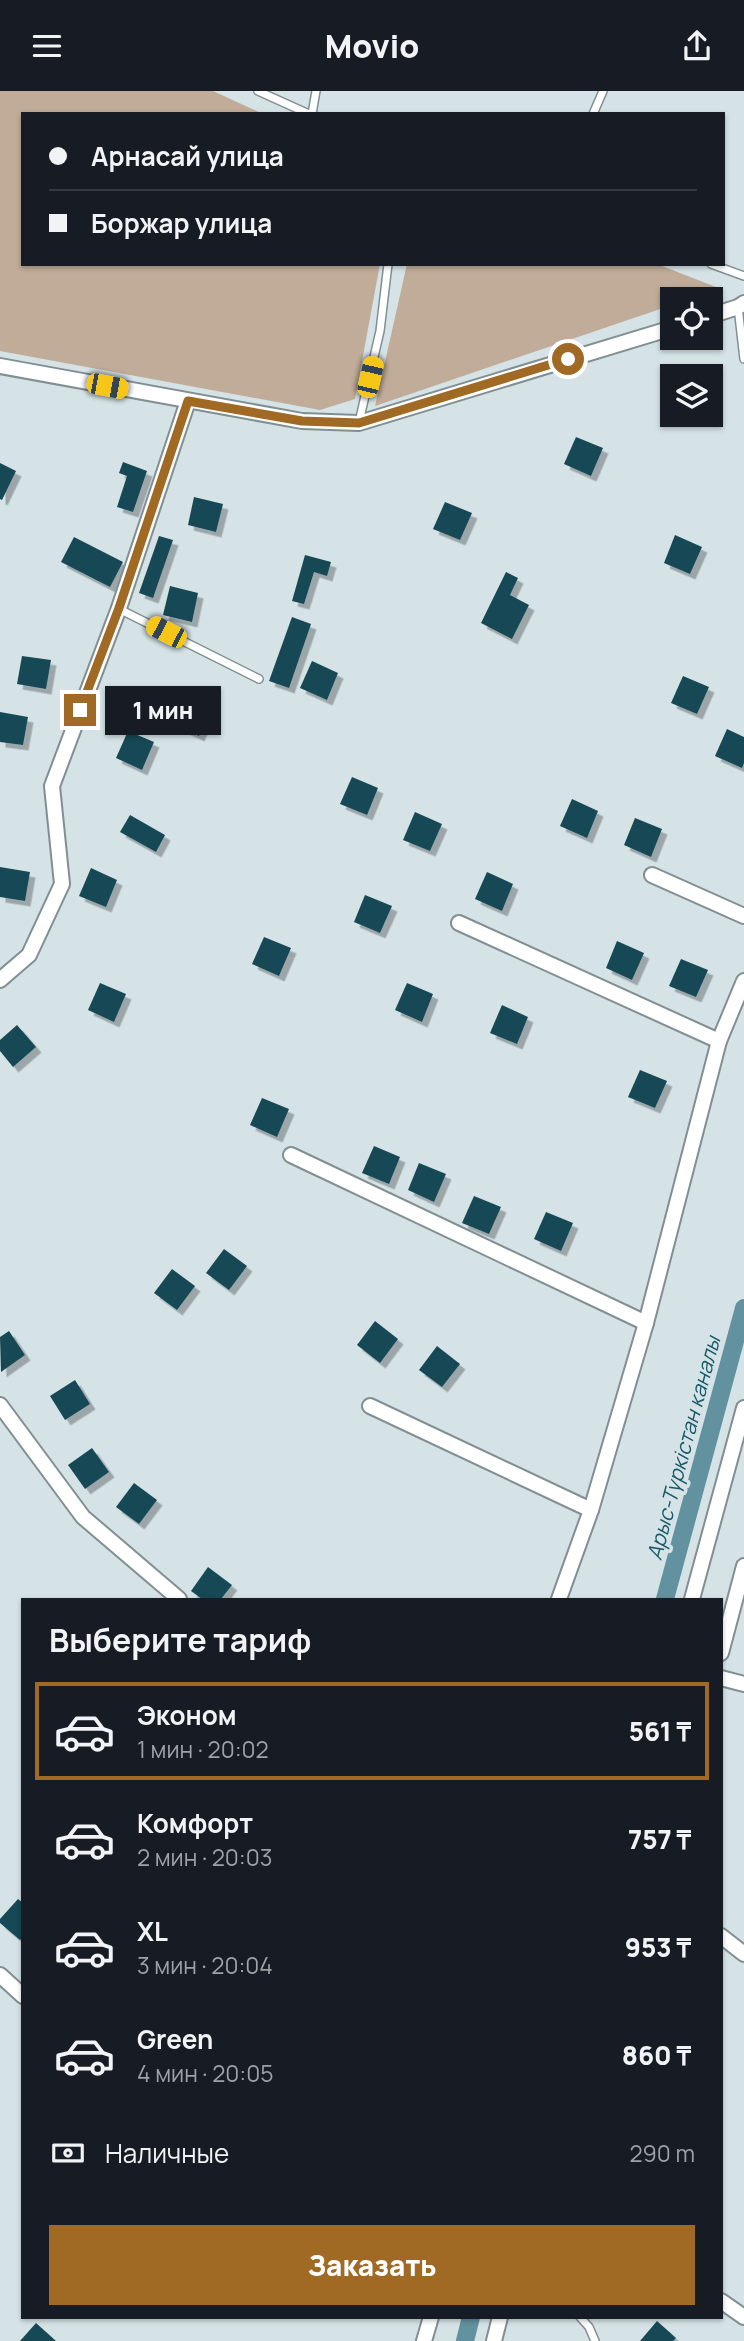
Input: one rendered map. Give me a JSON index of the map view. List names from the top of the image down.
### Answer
{
  "water": ["Арыс-Түркістан каналы"],
  "page": {
    "header": "Movio",
    "banner": ["Арнасай улица", "Боржар улица"],
    "bubble": "1 мин",
    "heading": "Выберите тариф",
    "list": [
      {
        "name": "Эконом",
        "note": "1 мин · 20:02",
        "value": "561 ₸"
      },
      {
        "name": "Комфорт",
        "note": "2 мин · 20:03",
        "value": "757 ₸"
      },
      {
        "name": "XL",
        "note": "3 мин · 20:04",
        "value": "953 ₸"
      },
      {
        "name": "Green",
        "note": "4 мин · 20:05",
        "value": "860 ₸"
      }
    ],
    "pay": ["Наличные", "290 m"],
    "buttons": "Заказать"
  }
}
